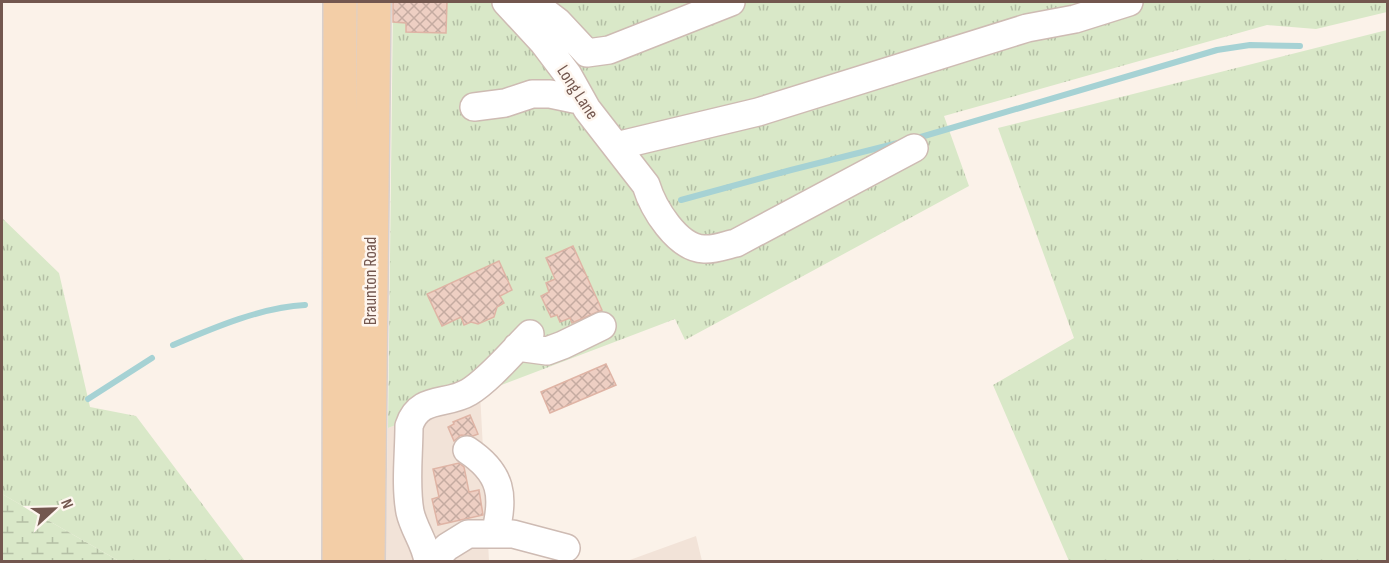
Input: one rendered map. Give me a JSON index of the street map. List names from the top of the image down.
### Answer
{
  "streets": {
    "main road": ["Braunton Road"],
    "street": ["Long Lane"]
  },
  "north": "right"
}
